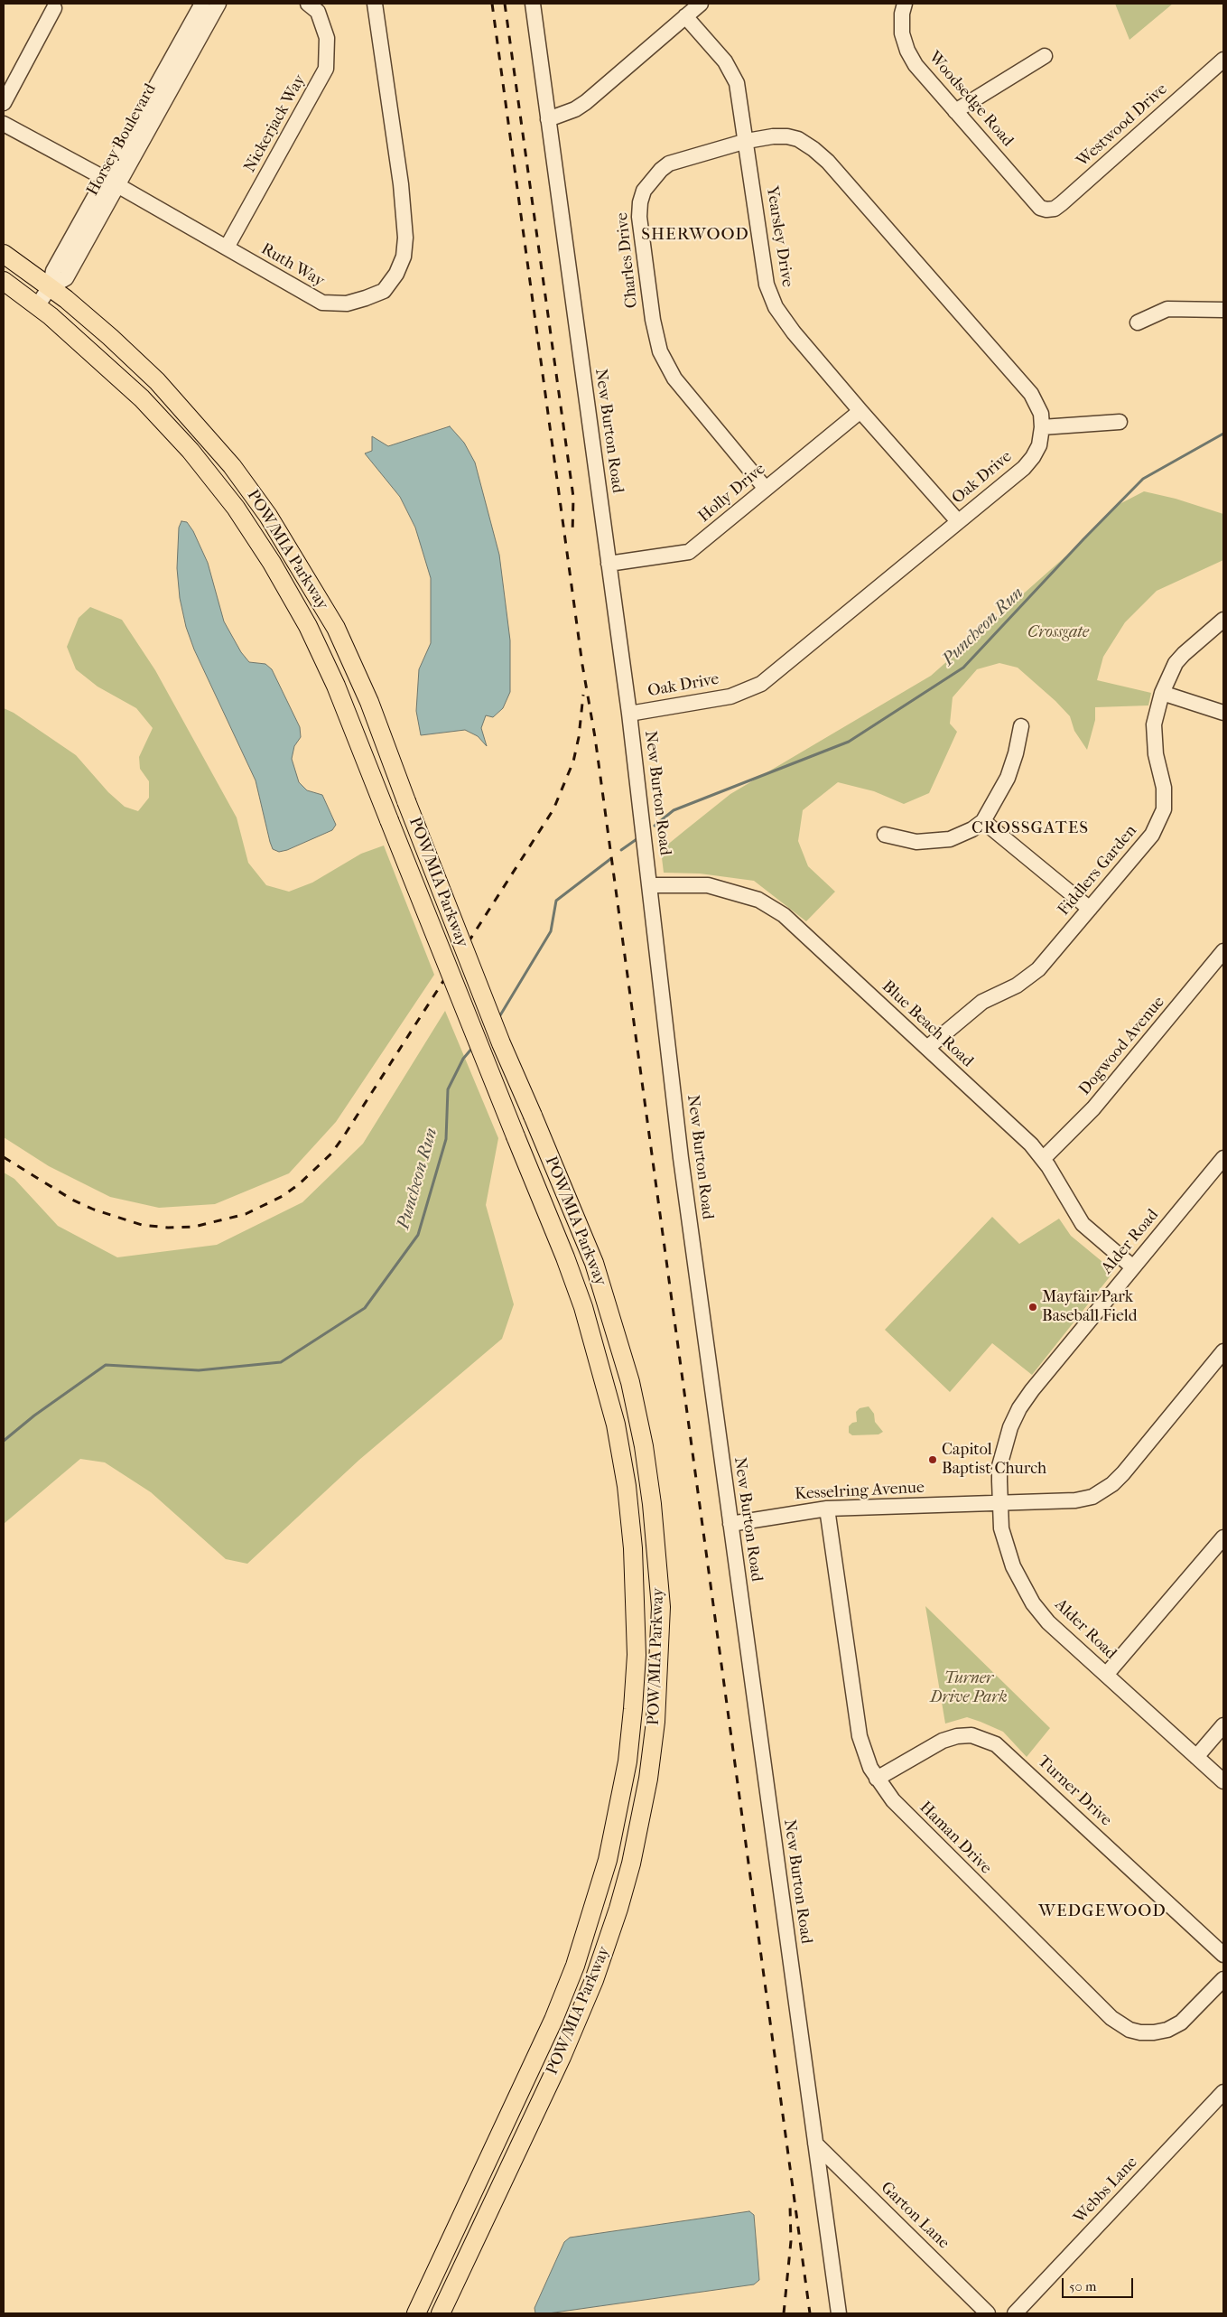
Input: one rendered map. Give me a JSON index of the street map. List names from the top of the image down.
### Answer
{
  "streets": {
    "main road": ["POW/MIA Parkway"],
    "street": [
      "Woodsedge Road",
      "Nickerjack Way",
      "Westwood Drive",
      "Horsey Boulevard",
      "Yearsley Drive",
      "Charles Drive",
      "Ruth Way",
      "New Burton Road",
      "Oak Drive",
      "Holly Drive",
      "Fiddlers Garden",
      "Blue Beach Road",
      "Dogwood Avenue",
      "Alder Road",
      "Kesselring Avenue",
      "Turner Drive",
      "Haman Drive",
      "Webbs Lane",
      "Garton Lane"
    ]
  },
  "crossings": [
    ["Woodsedge Road", "Westwood Drive"],
    ["Nickerjack Way", "Ruth Way"],
    ["Horsey Boulevard", "Ruth Way"],
    ["Horsey Boulevard", "POW/MIA Parkway"],
    ["Yearsley Drive", "Charles Drive"],
    ["Yearsley Drive", "Oak Drive"],
    ["Yearsley Drive", "Holly Drive"],
    ["Charles Drive", "Oak Drive"],
    ["Charles Drive", "Holly Drive"],
    ["New Burton Road", "Oak Drive"],
    ["New Burton Road", "Holly Drive"],
    ["New Burton Road", "Blue Beach Road"],
    ["New Burton Road", "Kesselring Avenue"],
    ["New Burton Road", "Garton Lane"],
    ["Fiddlers Garden", "Blue Beach Road"],
    ["Blue Beach Road", "Dogwood Avenue"],
    ["Blue Beach Road", "Alder Road"],
    ["Alder Road", "Kesselring Avenue"],
    ["Kesselring Avenue", "Haman Drive"],
    ["Turner Drive", "Haman Drive"]
  ],
  "districts": ["SHERWOOD", "CROSSGATES", "WEDGEWOOD"],
  "water": ["Puncheon Run"],
  "parks": ["Crossgate", "Turner Drive Park"],
  "places": ["Mayfair Park Baseball Field", "Capitol Baptist Church"],
  "scale_bar": "50 m"
}
